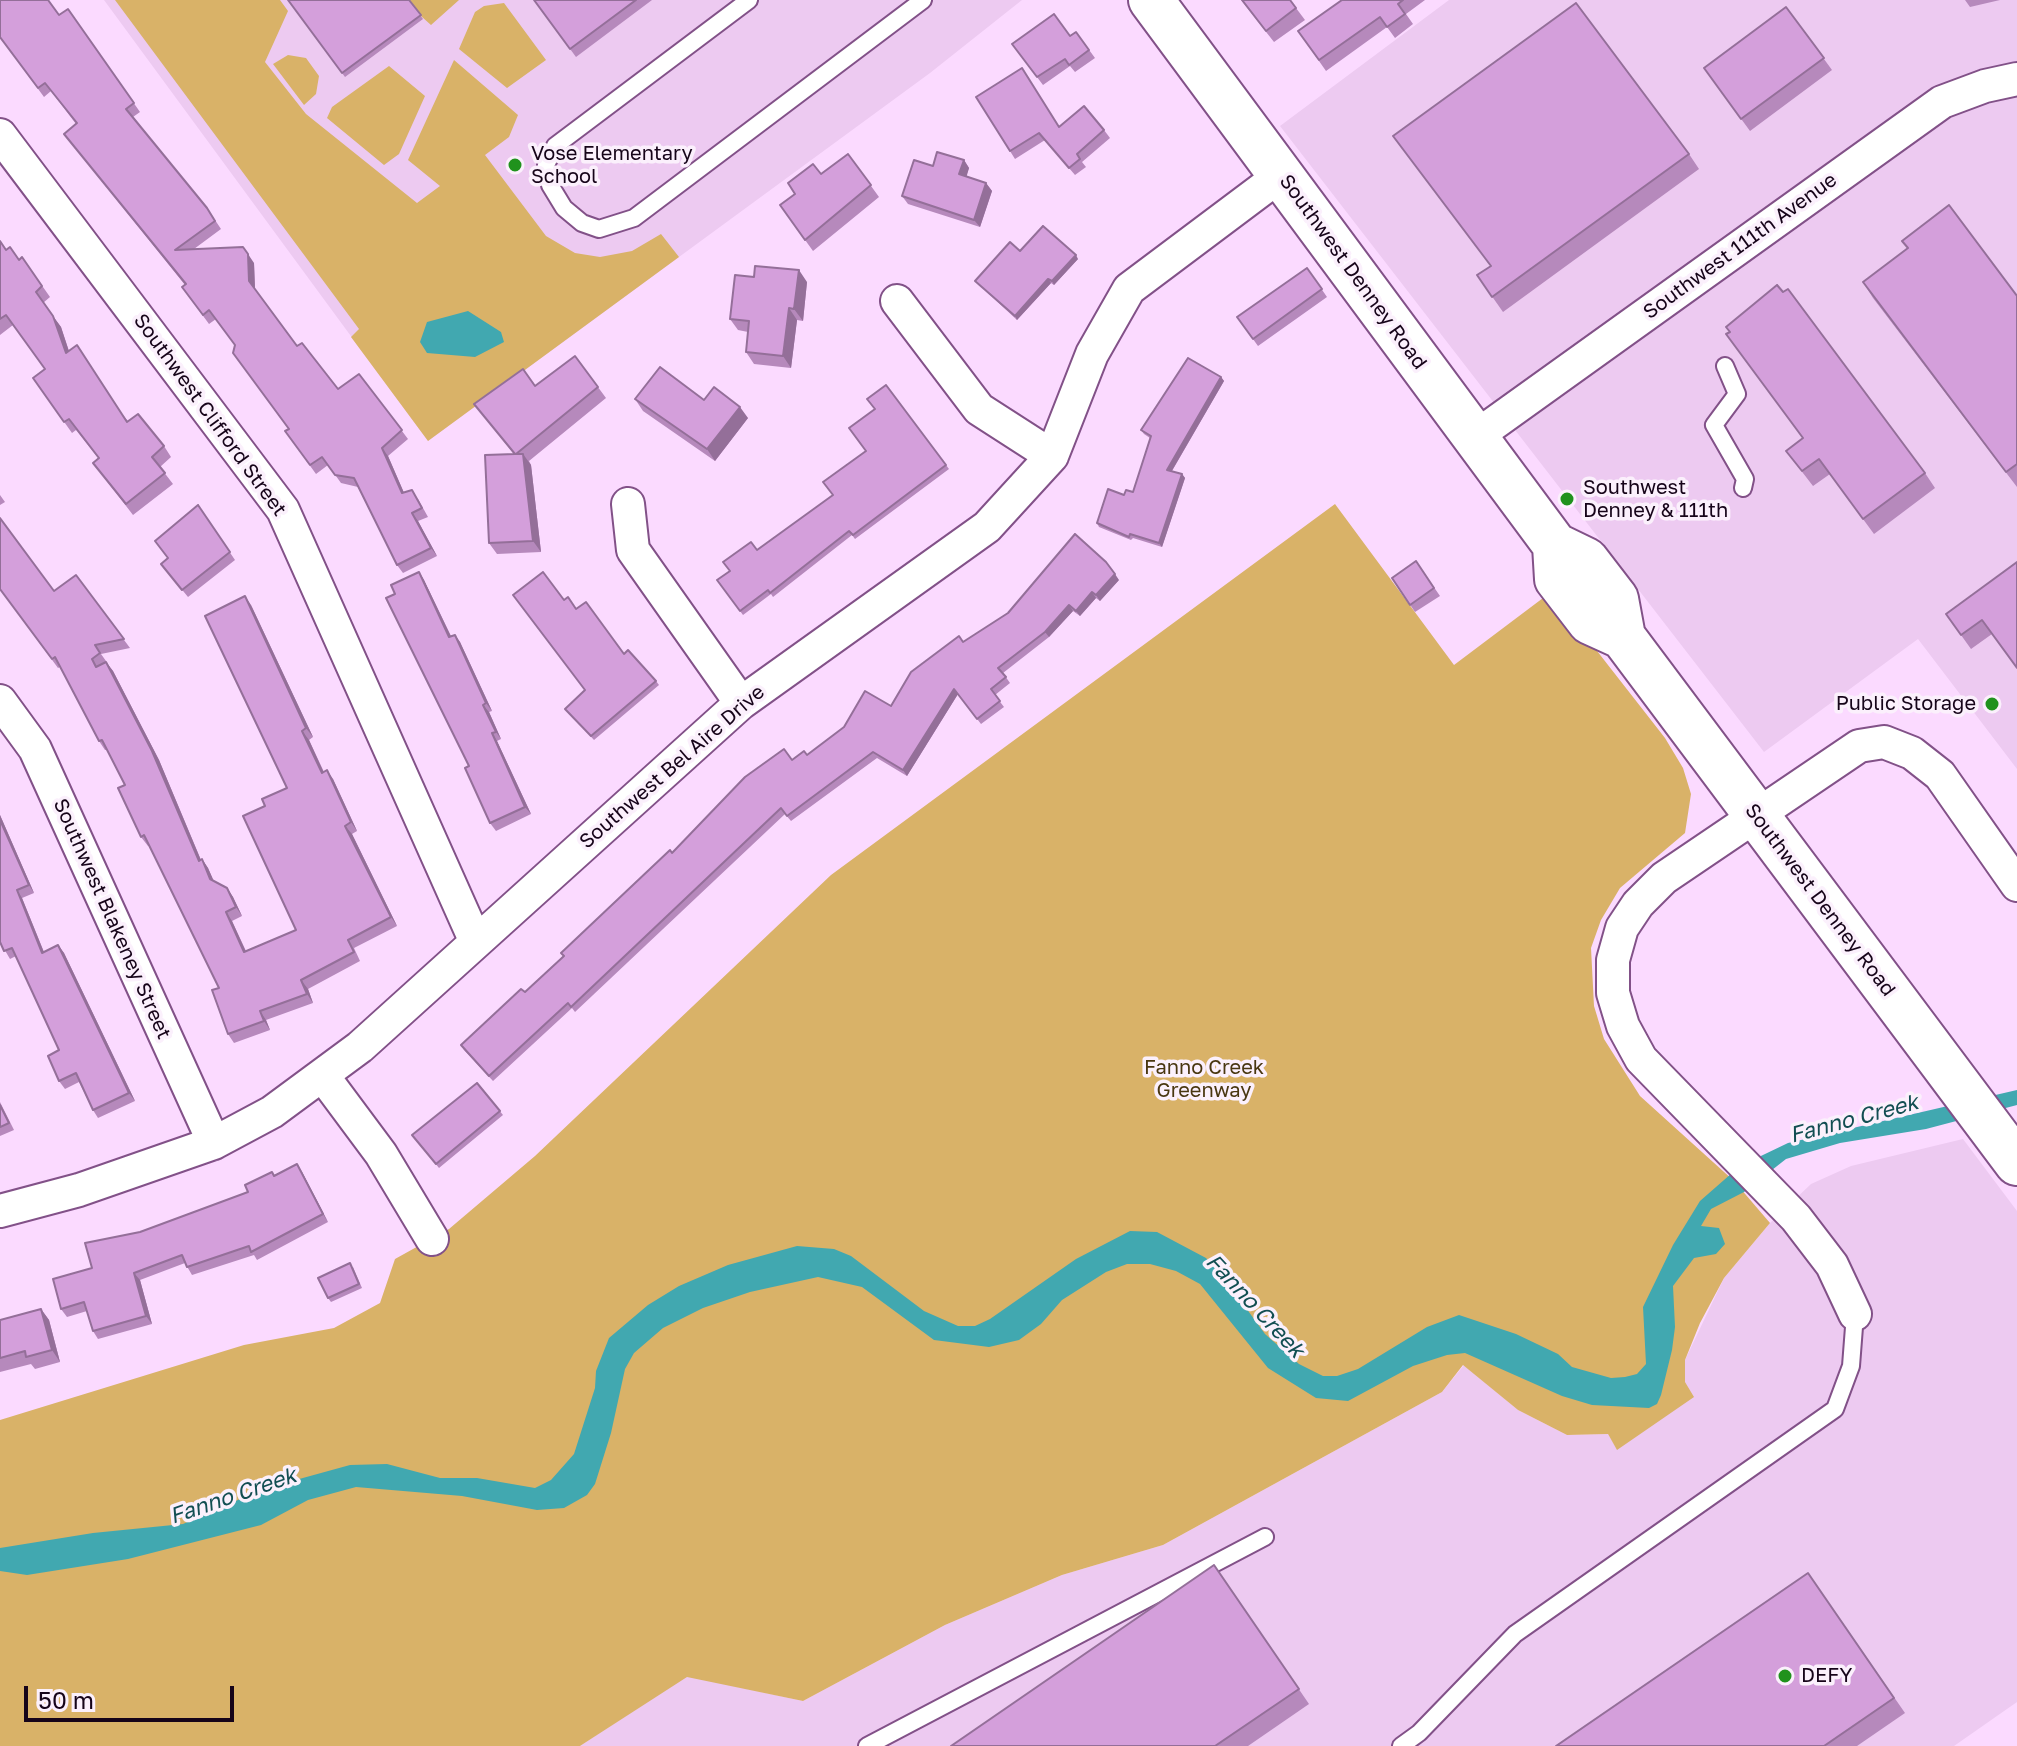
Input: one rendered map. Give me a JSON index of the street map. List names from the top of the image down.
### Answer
{
  "streets": {
    "street": [
      "Southwest 111th Avenue",
      "Southwest Denney Road",
      "Southwest Clifford Street",
      "Southwest Bel Aire Drive",
      "Southwest Blakeney Street"
    ]
  },
  "crossings": [
    ["Southwest 111th Avenue", "Southwest Denney Road"],
    ["Southwest Denney Road", "Southwest Bel Aire Drive"],
    ["Southwest Clifford Street", "Southwest Bel Aire Drive"],
    ["Southwest Bel Aire Drive", "Southwest Blakeney Street"]
  ],
  "water": ["Fanno Creek"],
  "parks": ["Fanno Creek Greenway"],
  "places": [
    "Vose Elementary School",
    "Southwest Denney & 111th",
    "Public Storage",
    "DEFY"
  ],
  "scale_bar": "50 m"
}
